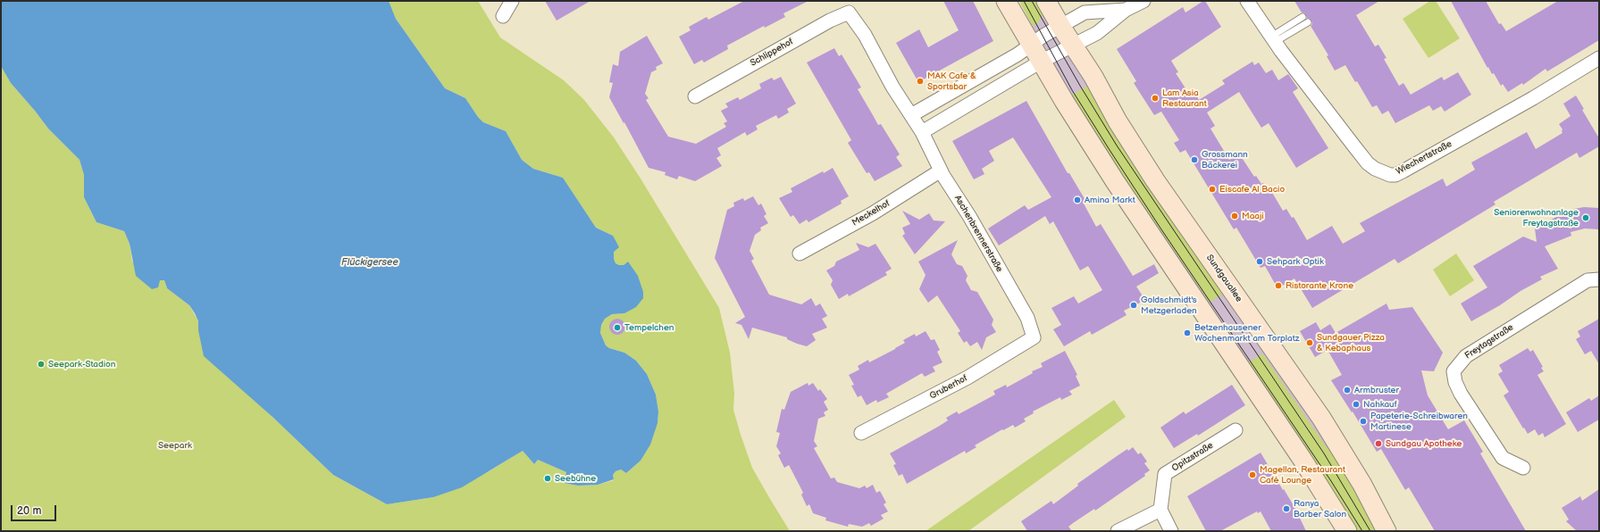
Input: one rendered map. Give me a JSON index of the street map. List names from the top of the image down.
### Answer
{
  "streets": {
    "street": [
      "Schlippehof",
      "Wiechertstraße",
      "Meckelhof",
      "Aschenbrennerstraße",
      "Sundgauallee",
      "Freytagstraße",
      "Gruberhof",
      "Opitzstraße"
    ]
  },
  "crossings": [
    ["Schlippehof", "Aschenbrennerstraße"],
    ["Meckelhof", "Aschenbrennerstraße"],
    ["Aschenbrennerstraße", "Gruberhof"]
  ],
  "water": ["Flückigersee"],
  "parks": ["Seepark"],
  "places": [
    "MAK Cafe & Sportsbar",
    "Lam Asia Restaurant",
    "Grossmann Bäckerei",
    "Eiscafe Al Bacio",
    "Amina Markt",
    "Maaji",
    "Seniorenwohnanlage Freytagstraße",
    "Sehpark Optik",
    "Ristorante Krone",
    "Goldschmidt's Metzgerladen",
    "Tempelchen",
    "Betzenhausener Wochenmarkt am Torplatz",
    "Sundgauer Pizza & Kebaphaus",
    "Seepark-Stadion",
    "Armbruster",
    "Nahkauf",
    "Papeterie-Schreibwaren Martinese",
    "Sundgau Apotheke",
    "Magellan, Restaurant Café Lounge",
    "Seebühne",
    "Ranya Barber Salon"
  ],
  "scale_bar": "20 m"
}
